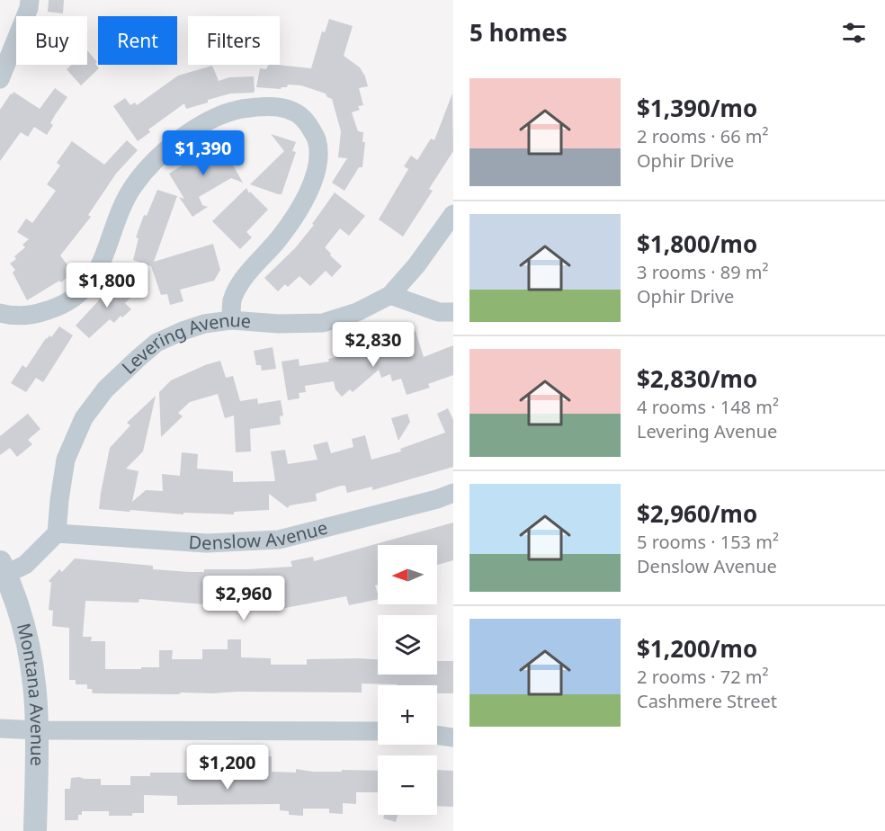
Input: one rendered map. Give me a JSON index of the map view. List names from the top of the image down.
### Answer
{
  "streets": {
    "street": ["Levering Avenue", "Denslow Avenue", "Montana Avenue"]
  },
  "crossings": [
    ["Levering Avenue", "Denslow Avenue"]
  ],
  "north": "left",
  "page": {
    "heading": "5 homes",
    "chip": ["Buy", "Rent", "Filters"],
    "list": [
      {
        "name": "$1,390/mo",
        "note": "2 rooms · 66 m² · Ophir Drive"
      },
      {
        "name": "$1,800/mo",
        "note": "3 rooms · 89 m² · Ophir Drive"
      },
      {
        "name": "$2,830/mo",
        "note": "4 rooms · 148 m² · Levering Avenue"
      },
      {
        "name": "$2,960/mo",
        "note": "5 rooms · 153 m² · Denslow Avenue"
      },
      {
        "name": "$1,200/mo",
        "note": "2 rooms · 72 m² · Cashmere Street"
      }
    ],
    "price": [
      "$1,390",
      "$1,800",
      "$2,830",
      "$2,960",
      "$1,200"
    ],
    "map_buttons": ["+", "−"]
  }
}
